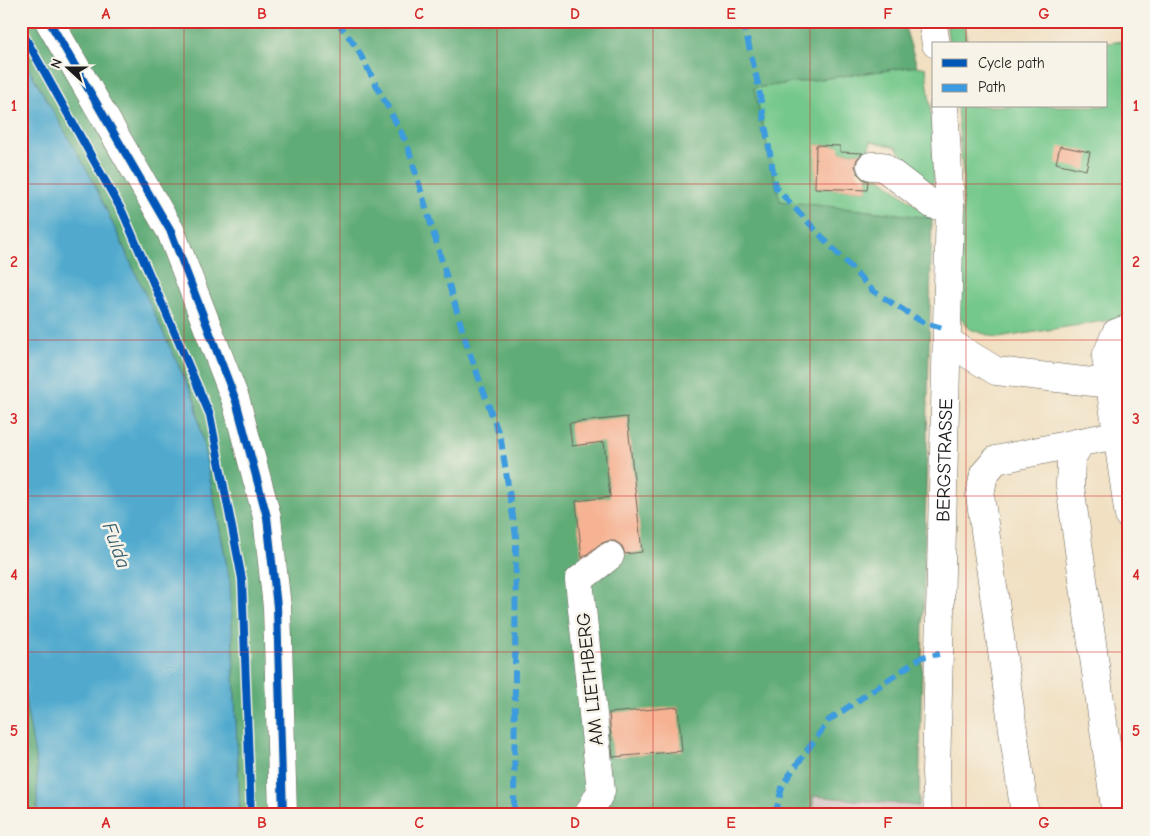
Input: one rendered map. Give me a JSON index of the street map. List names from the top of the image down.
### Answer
{
  "streets": {
    "street": ["BERGSTRASSE", "AM LIETHBERG"]
  },
  "water": ["Fulda"],
  "legend": ["Cycle path", "Path"],
  "north": "left",
  "grid": {
    "columns": [
      "A",
      "B",
      "C",
      "D",
      "E",
      "F",
      "G"
    ],
    "rows": [
      "1",
      "2",
      "3",
      "4",
      "5"
    ]
  }
}
